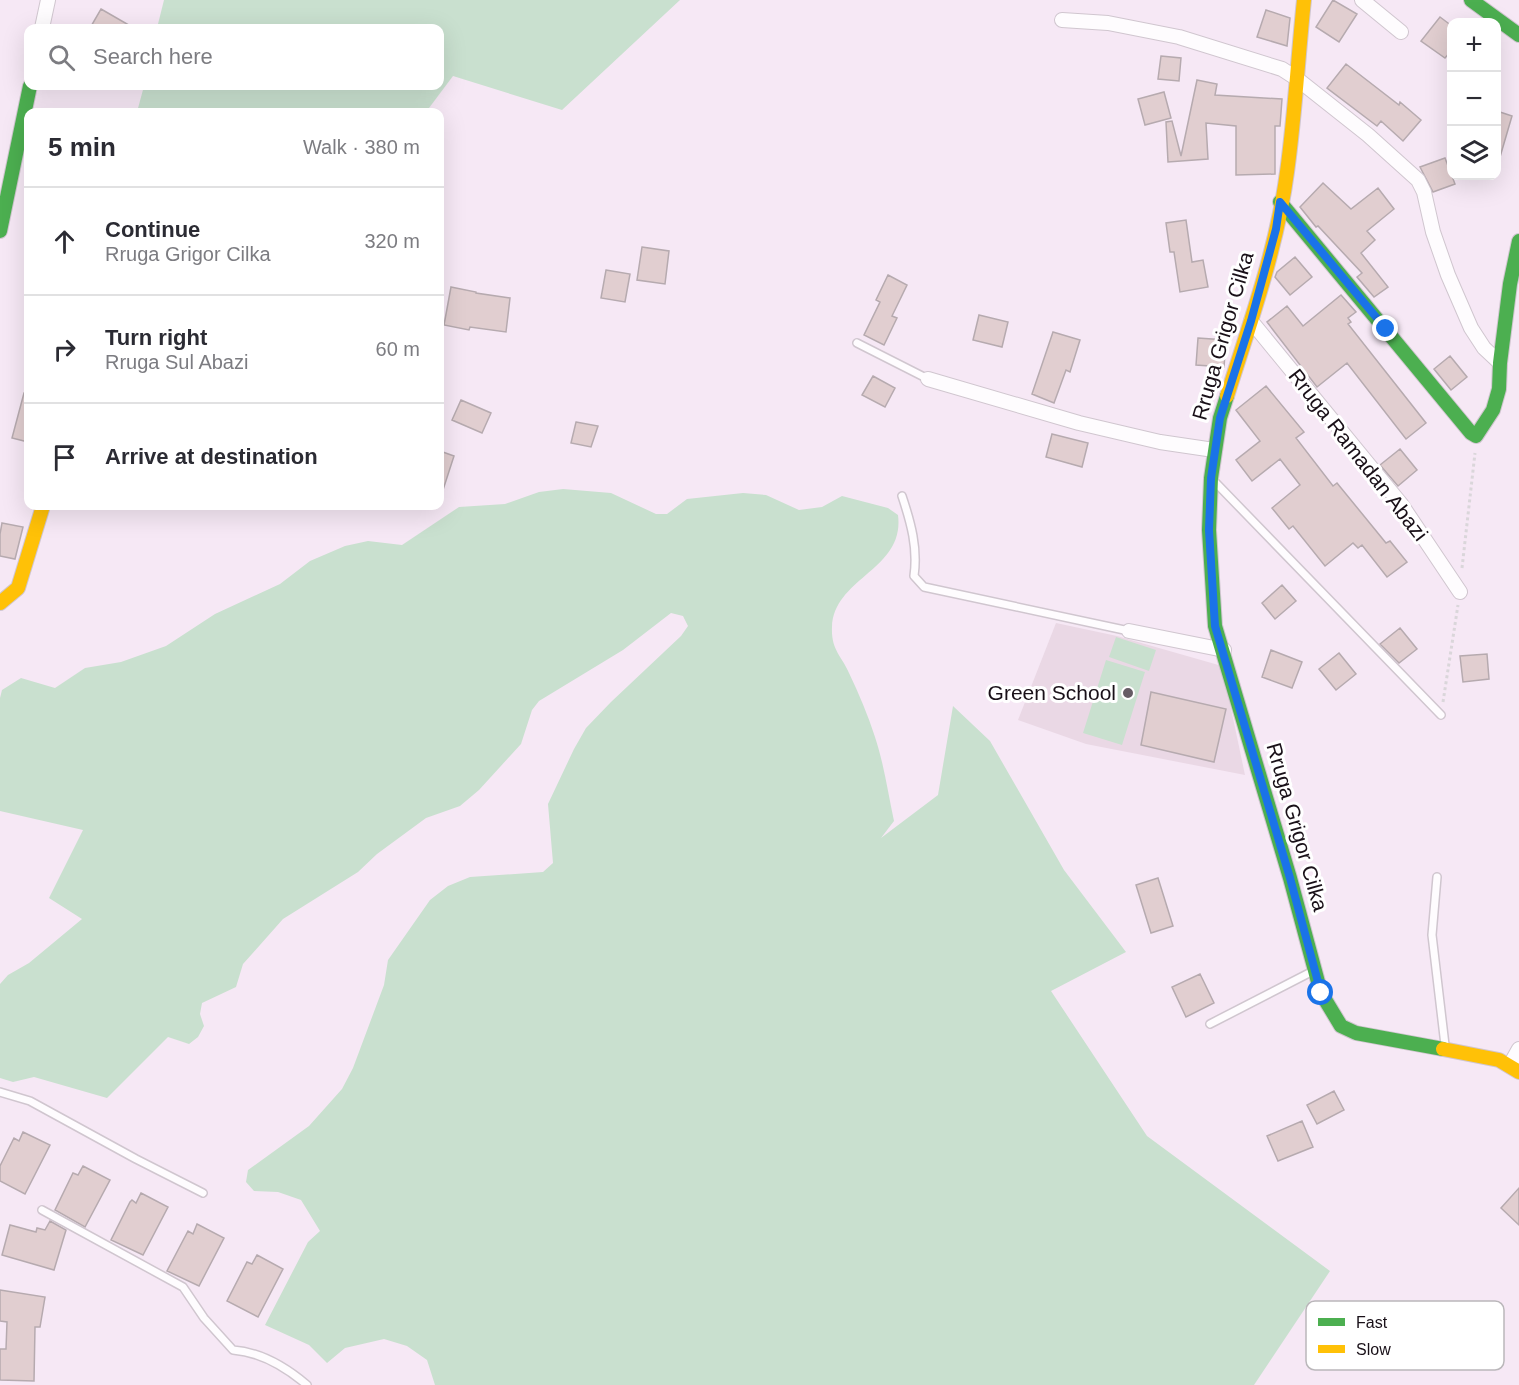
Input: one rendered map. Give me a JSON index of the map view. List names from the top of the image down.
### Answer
{
  "streets": {
    "street": ["Rruga Grigor Cilka", "Rruga Ramadan Abazi"]
  },
  "crossings": [
    ["Rruga Grigor Cilka", "Rruga Ramadan Abazi"]
  ],
  "places": ["Green School"],
  "legend": ["Fast", "Slow"],
  "page": {
    "map_buttons": ["+", "−"],
    "search": "Search here",
    "heading": ["5 min", "Walk · 380 m"],
    "list": [
      ["Continue", "Rruga Grigor Cilka", "320 m"],
      ["Turn right", "Rruga Sul Abazi", "60 m"],
      "Arrive at destination"
    ]
  }
}
